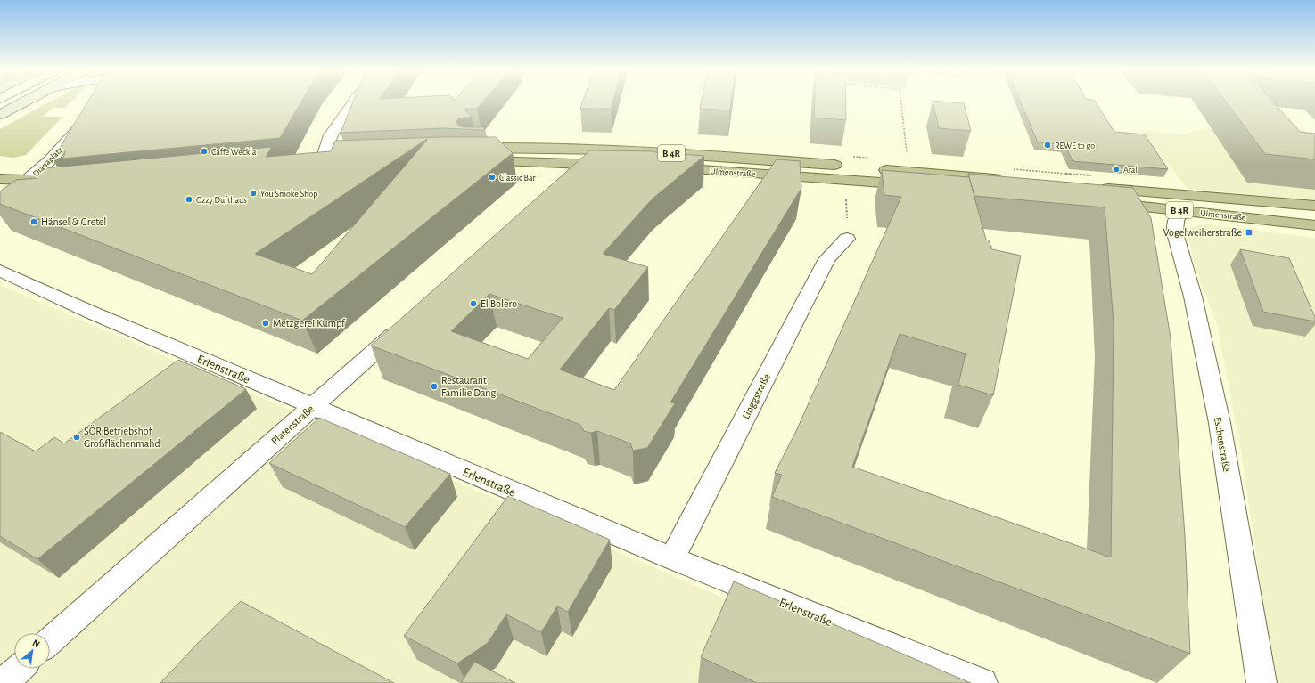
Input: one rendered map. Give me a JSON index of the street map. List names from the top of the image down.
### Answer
{
  "streets": {
    "main road": ["B 4R", "Ulmenstraße"],
    "street": [
      "Dianaplatz",
      "Erlenstraße",
      "Linggstraße",
      "Platenstraße",
      "Eschenstraße"
    ]
  },
  "crossings": [
    ["Ulmenstraße", "Eschenstraße"],
    ["Erlenstraße", "Linggstraße"],
    ["Erlenstraße", "Platenstraße"]
  ],
  "places": {
    "other": [
      "REWE to go",
      "Caffe Weckla",
      "Aral",
      "Classic Bar",
      "You Smoke Shop",
      "Ozzy Dufthaus",
      "Hänsel & Gretel",
      "El Bolero",
      "Metzgerei Kumpf",
      "Restaurant Familie Dang",
      "SÖR Betriebshof Großflächenmahd"
    ],
    "transit": ["Vogelweiherstraße"]
  },
  "north": "top right"
}
